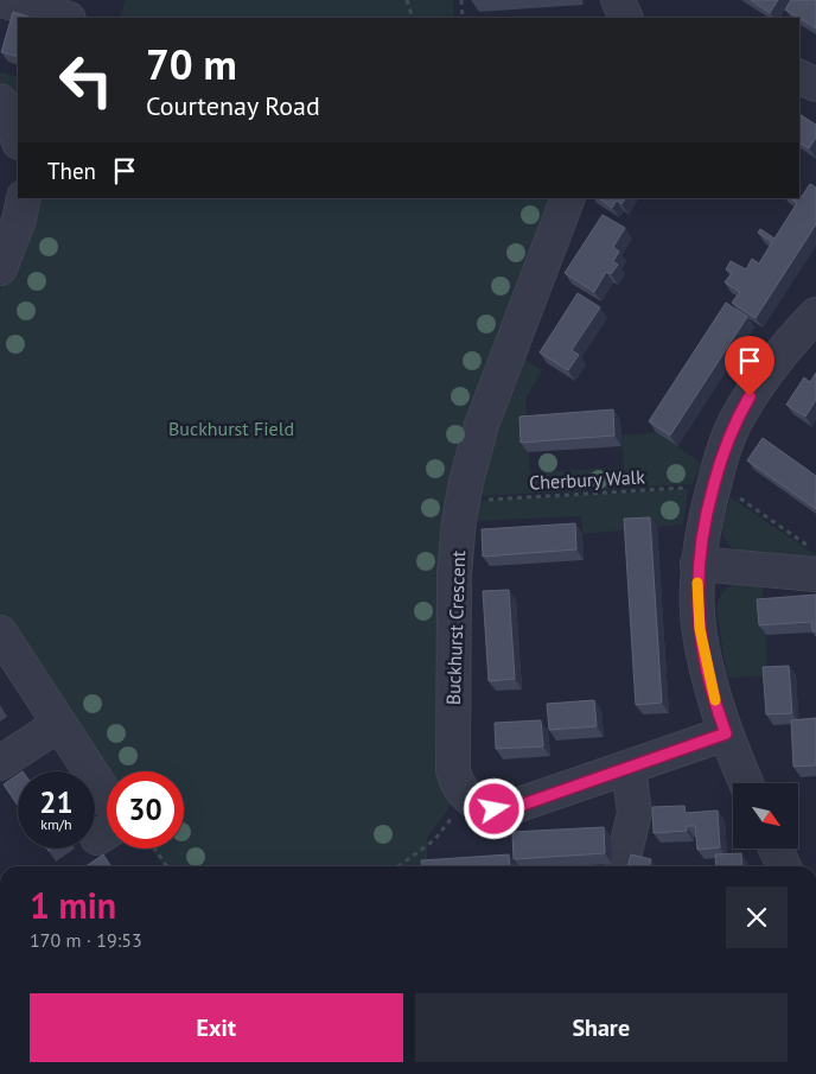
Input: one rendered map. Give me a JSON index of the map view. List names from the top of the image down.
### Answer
{
  "streets": {
    "street": ["Buckhurst Crescent"],
    "path": ["Cherbury Walk"]
  },
  "crossings": [
    ["Cherbury Walk", "Buckhurst Crescent"]
  ],
  "parks": ["Buckhurst Field"],
  "north": "bottom right",
  "page": {
    "turn": ["70 m", "Courtenay Road"],
    "then": "Then",
    "speed": "21 km/h",
    "limit": "30",
    "heading": ["1 min", "170 m · 19:53"],
    "buttons": ["Exit", "Share"]
  }
}
